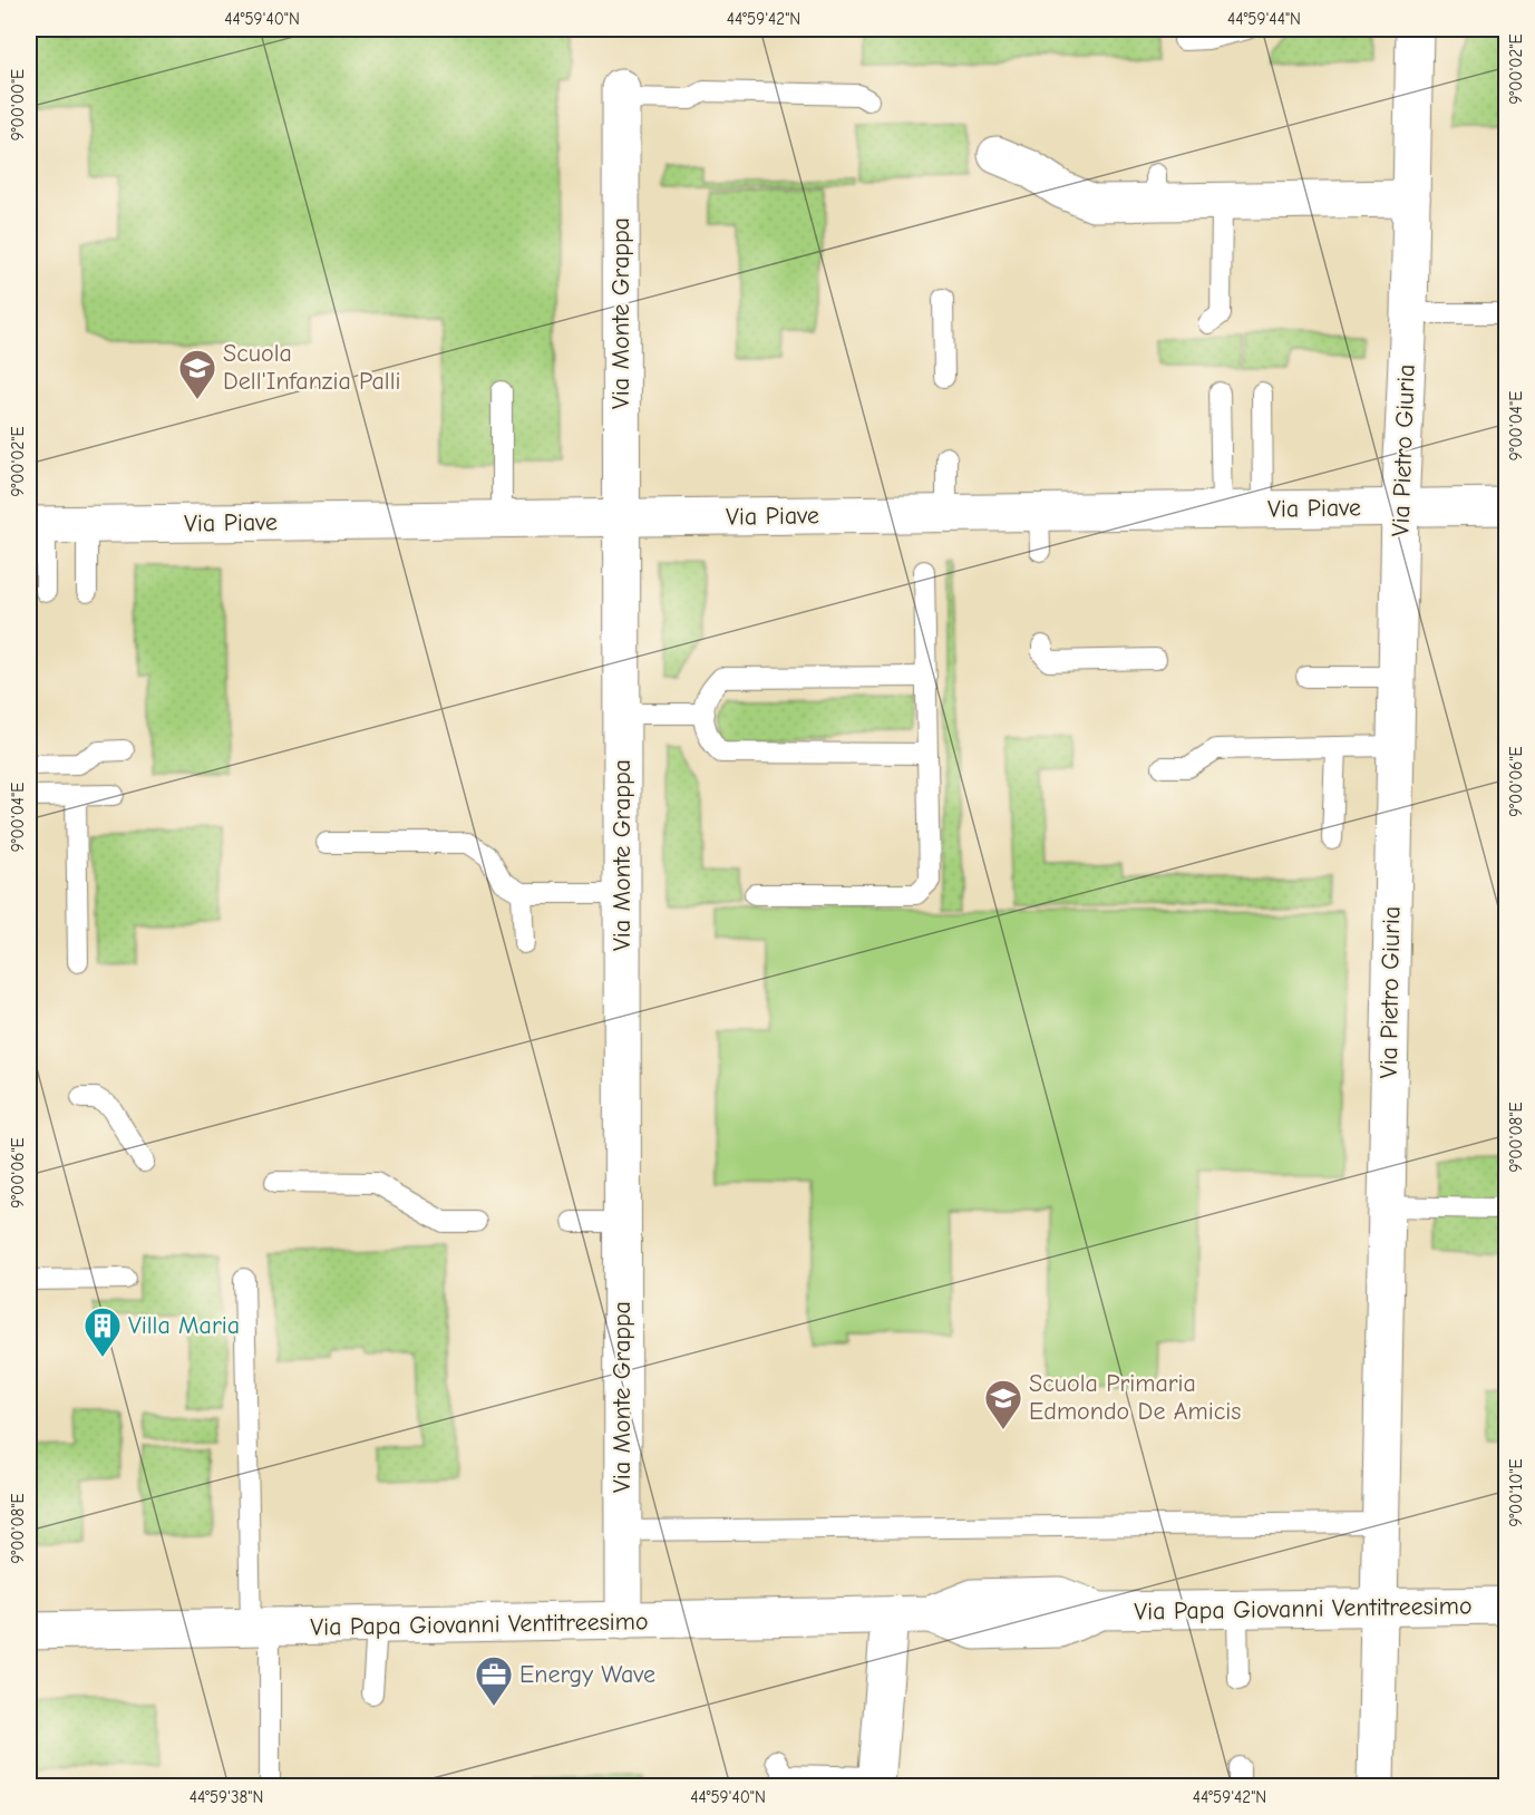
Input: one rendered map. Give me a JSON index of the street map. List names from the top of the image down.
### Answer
{
  "streets": {
    "street": [
      "Via Monte Grappa",
      "Via Pietro Giuria",
      "Via Piave",
      "Via Papa Giovanni Ventitreesimo"
    ]
  },
  "crossings": [
    ["Via Monte Grappa", "Via Piave"],
    ["Via Monte Grappa", "Via Papa Giovanni Ventitreesimo"],
    ["Via Pietro Giuria", "Via Piave"],
    ["Via Pietro Giuria", "Via Papa Giovanni Ventitreesimo"]
  ],
  "places": {
    "school or university": ["Scuola Dell'Infanzia Palli", "Scuola Primaria Edmondo De Amicis"],
    "building": ["Villa Maria"],
    "office": ["Energy Wave"]
  },
  "coordinates": [
    "44°59'40\"N",
    "44°59'42\"N",
    "44°59'44\"N",
    "9°00'02\"E",
    "9°00'00\"E",
    "9°00'04\"E",
    "9°00'06\"E",
    "9°00'08\"E",
    "9°00'10\"E",
    "44°59'38\"N"
  ]
}
